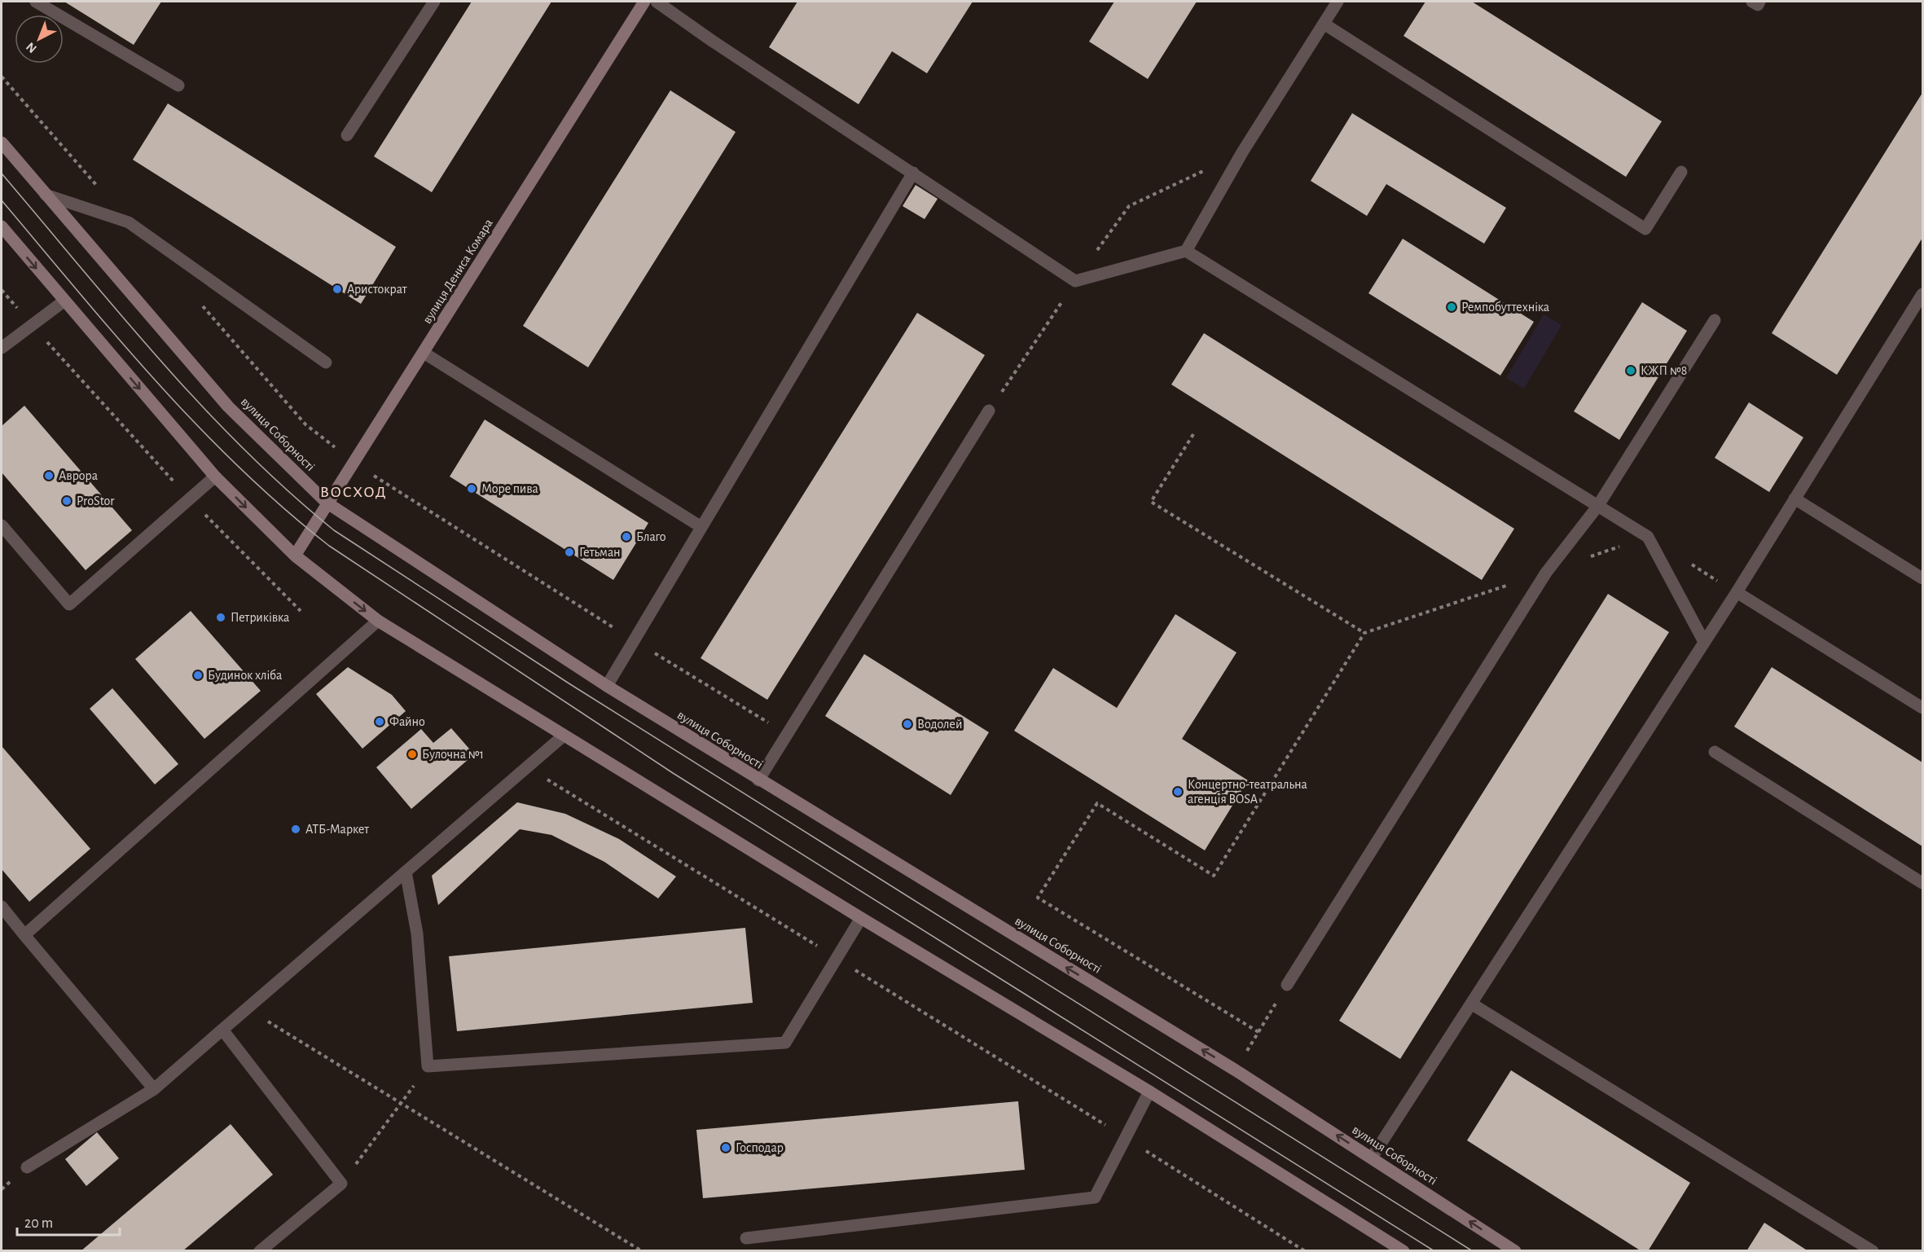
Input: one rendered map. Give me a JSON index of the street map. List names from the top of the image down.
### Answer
{
  "streets": {
    "main road": ["вулиця Дениса Комара", "вулиця Соборності"]
  },
  "crossings": [
    ["вулиця Дениса Комара", "вулиця Соборності"]
  ],
  "districts": ["ВОСХОД"],
  "places": [
    "Аристократ",
    "Ремпобуттехніка",
    "КЖП №8",
    "Аврора",
    "Море пива",
    "ProStor",
    "Благо",
    "Гетьман",
    "Петриківка",
    "Будинок хліба",
    "Файно",
    "Водолей",
    "Булочна №1",
    "Концертно-театральна агенція BOSA",
    "АТБ-Маркет",
    "Господар"
  ],
  "scale_bar": "20 m",
  "north": "bottom left"
}
